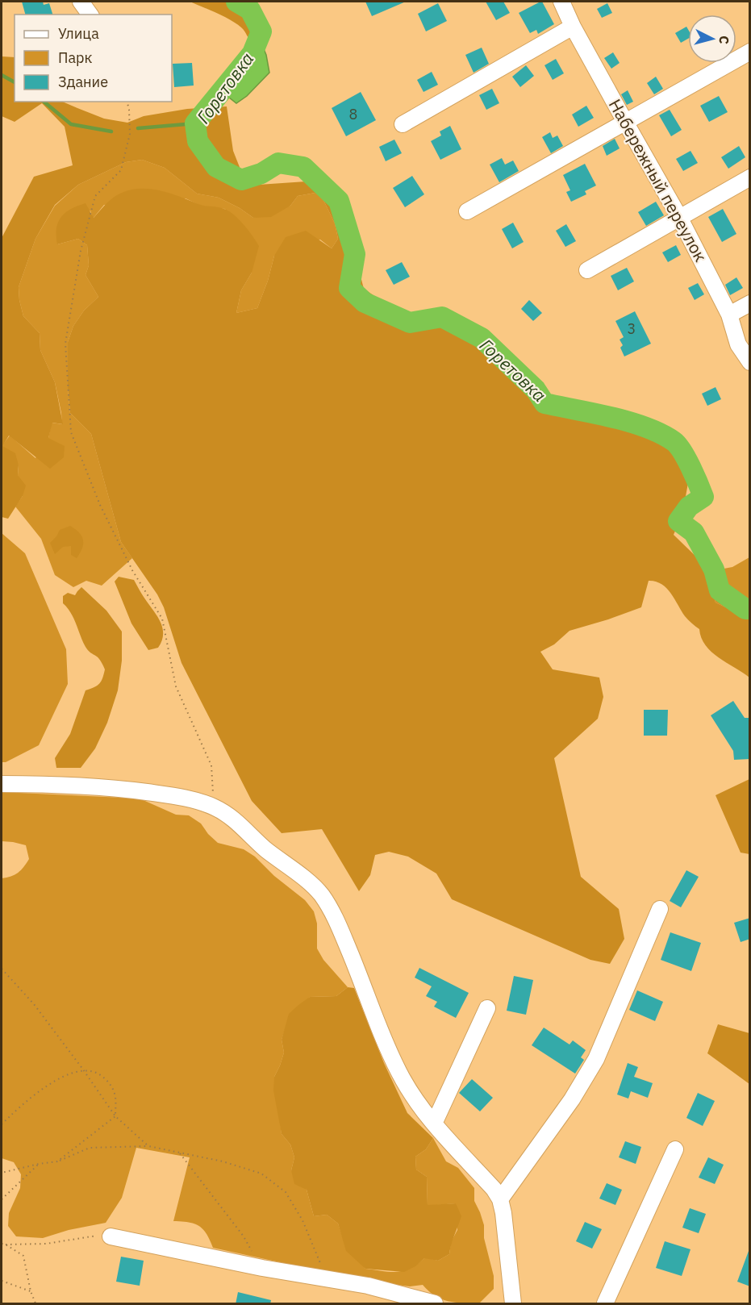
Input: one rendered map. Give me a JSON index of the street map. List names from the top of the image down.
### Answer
{
  "streets": {
    "street": ["Набережный переулок"]
  },
  "water": ["Горетовка"],
  "house_numbers": ["8", "3"],
  "legend": ["Улица", "Парк", "Здание"],
  "north": "right"
}
